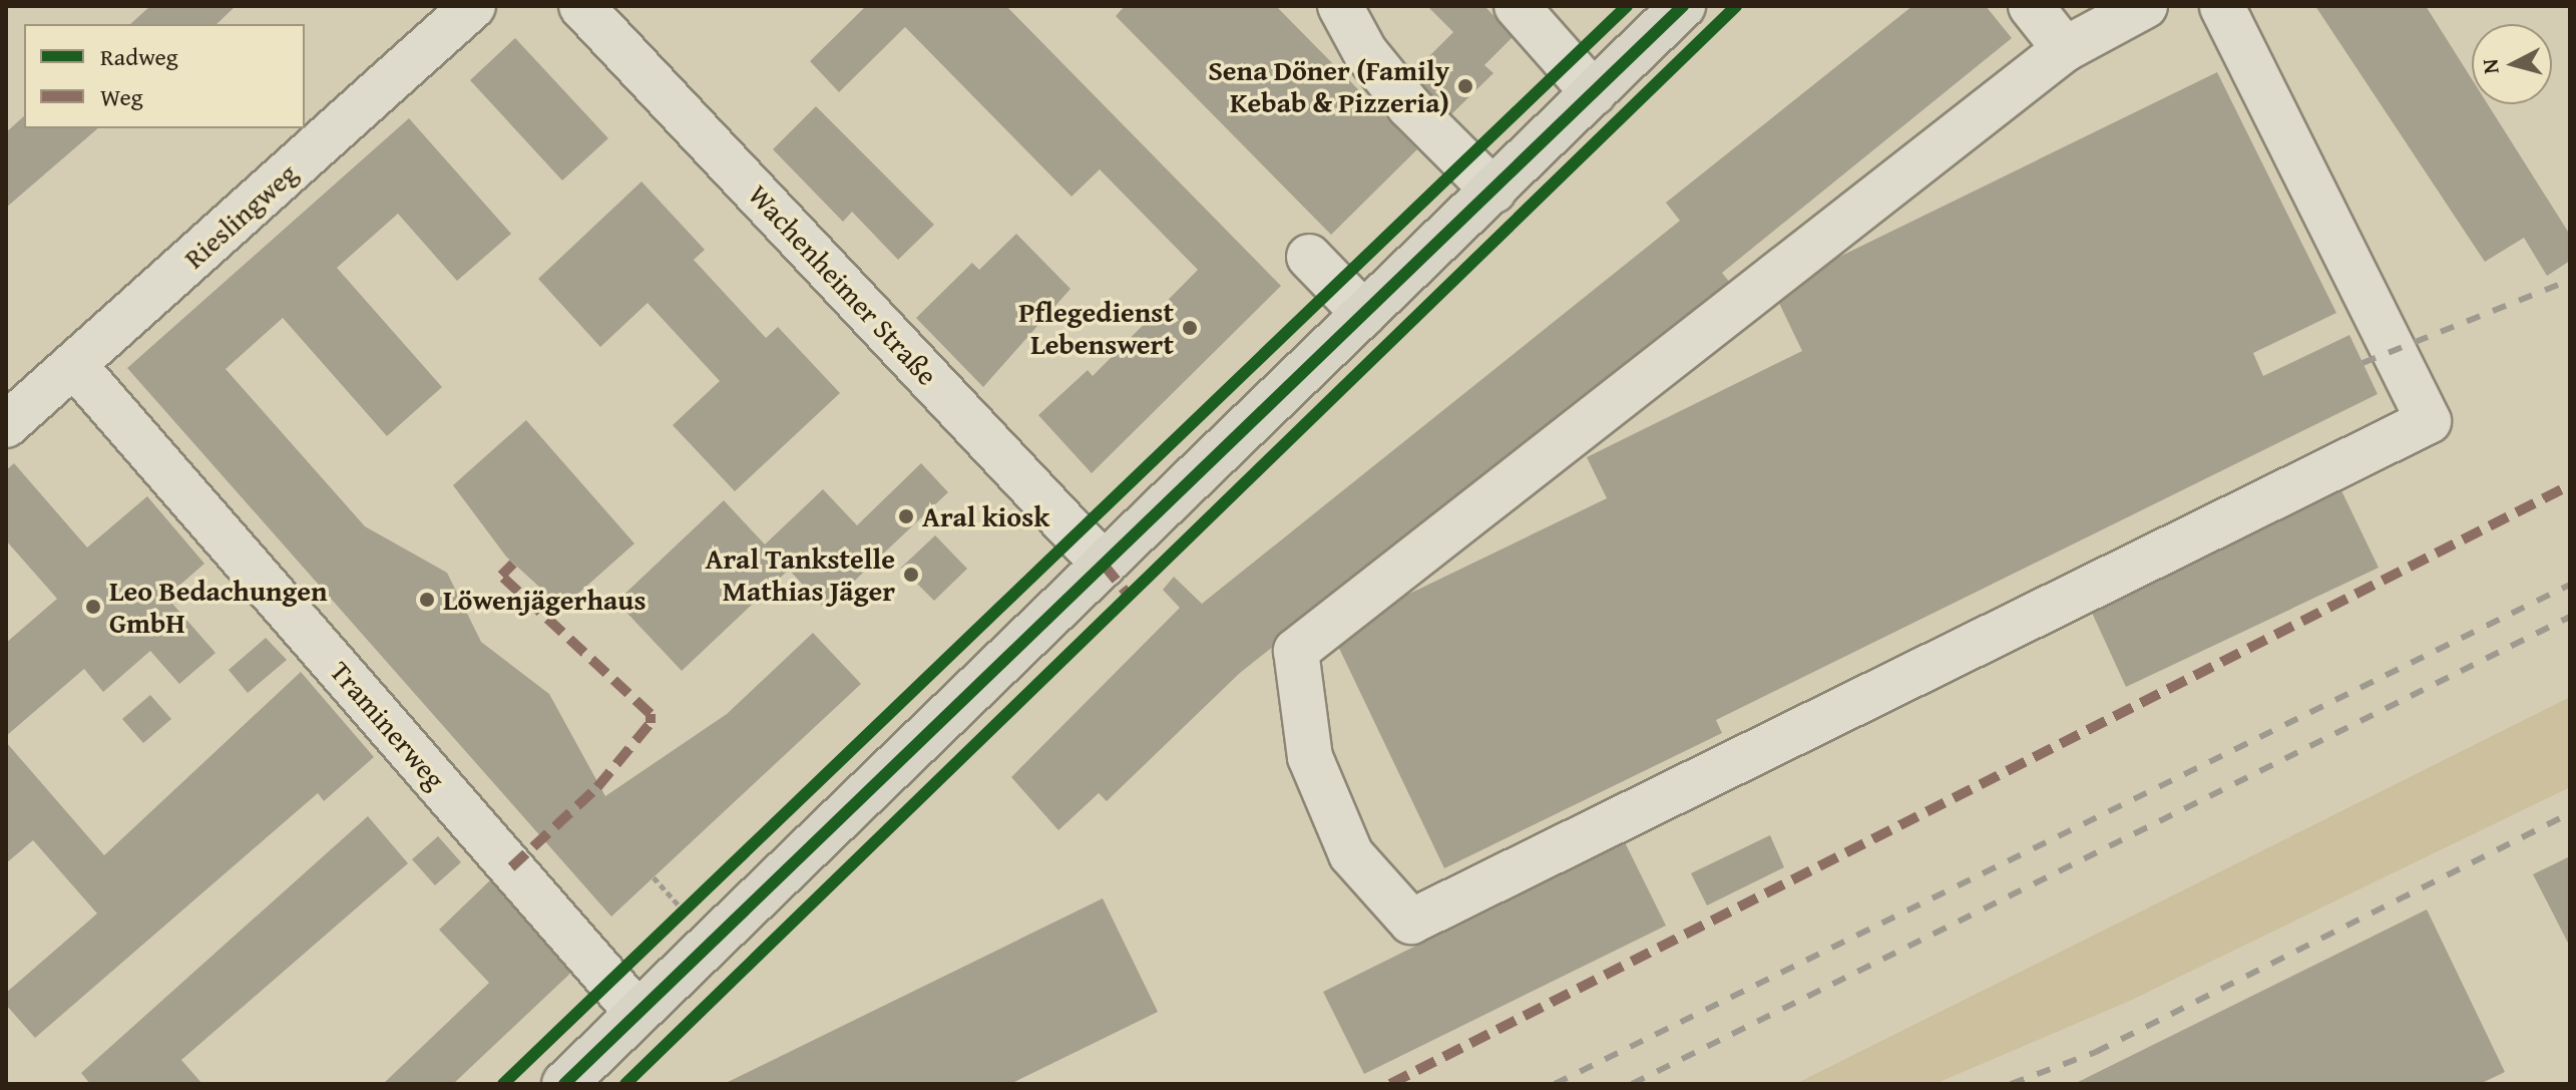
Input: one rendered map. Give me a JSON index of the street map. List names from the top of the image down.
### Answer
{
  "streets": {
    "street": ["Rieslingweg", "Wachenheimer Straße", "Traminerweg"]
  },
  "crossings": [
    ["Rieslingweg", "Traminerweg"]
  ],
  "places": [
    "Sena Döner (Family Kebab & Pizzeria)",
    "Pflegedienst Lebenswert",
    "Aral kiosk",
    "Aral Tankstelle Mathias Jäger",
    "Löwenjägerhaus",
    "Leo Bedachungen GmbH"
  ],
  "legend": ["Radweg", "Weg"],
  "north": "left"
}
